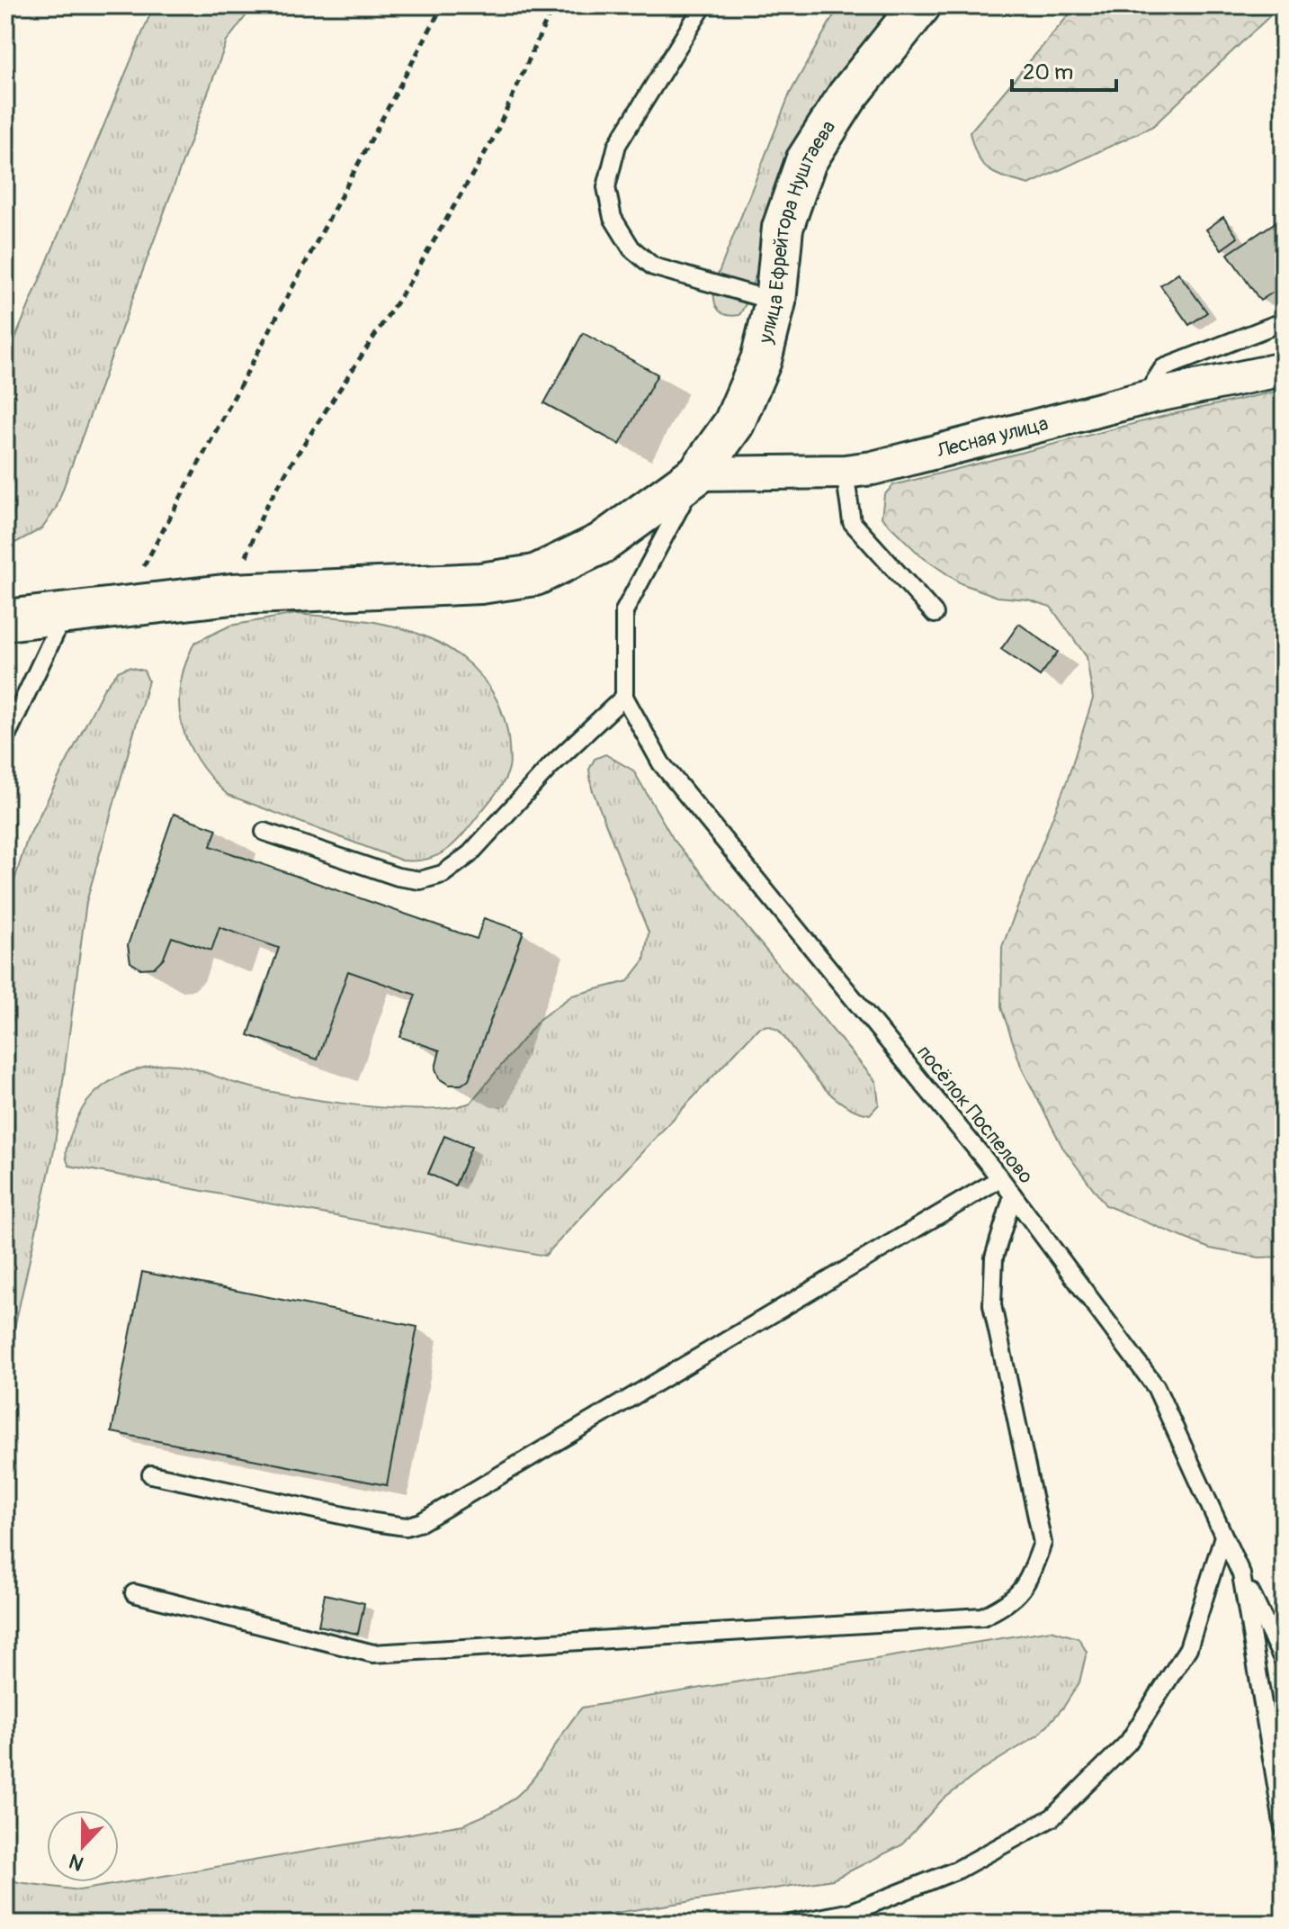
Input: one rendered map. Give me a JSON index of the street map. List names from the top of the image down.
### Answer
{
  "streets": {
    "main road": ["улица Ефрейтора Нуштаева"],
    "street": ["Лесная улица"],
    "lane": ["посёлок Поспелово"]
  },
  "crossings": [
    ["улица Ефрейтора Нуштаева", "Лесная улица"],
    ["улица Ефрейтора Нуштаева", "посёлок Поспелово"],
    ["Лесная улица", "посёлок Поспелово"]
  ],
  "scale_bar": "20 m",
  "north": "bottom"
}
